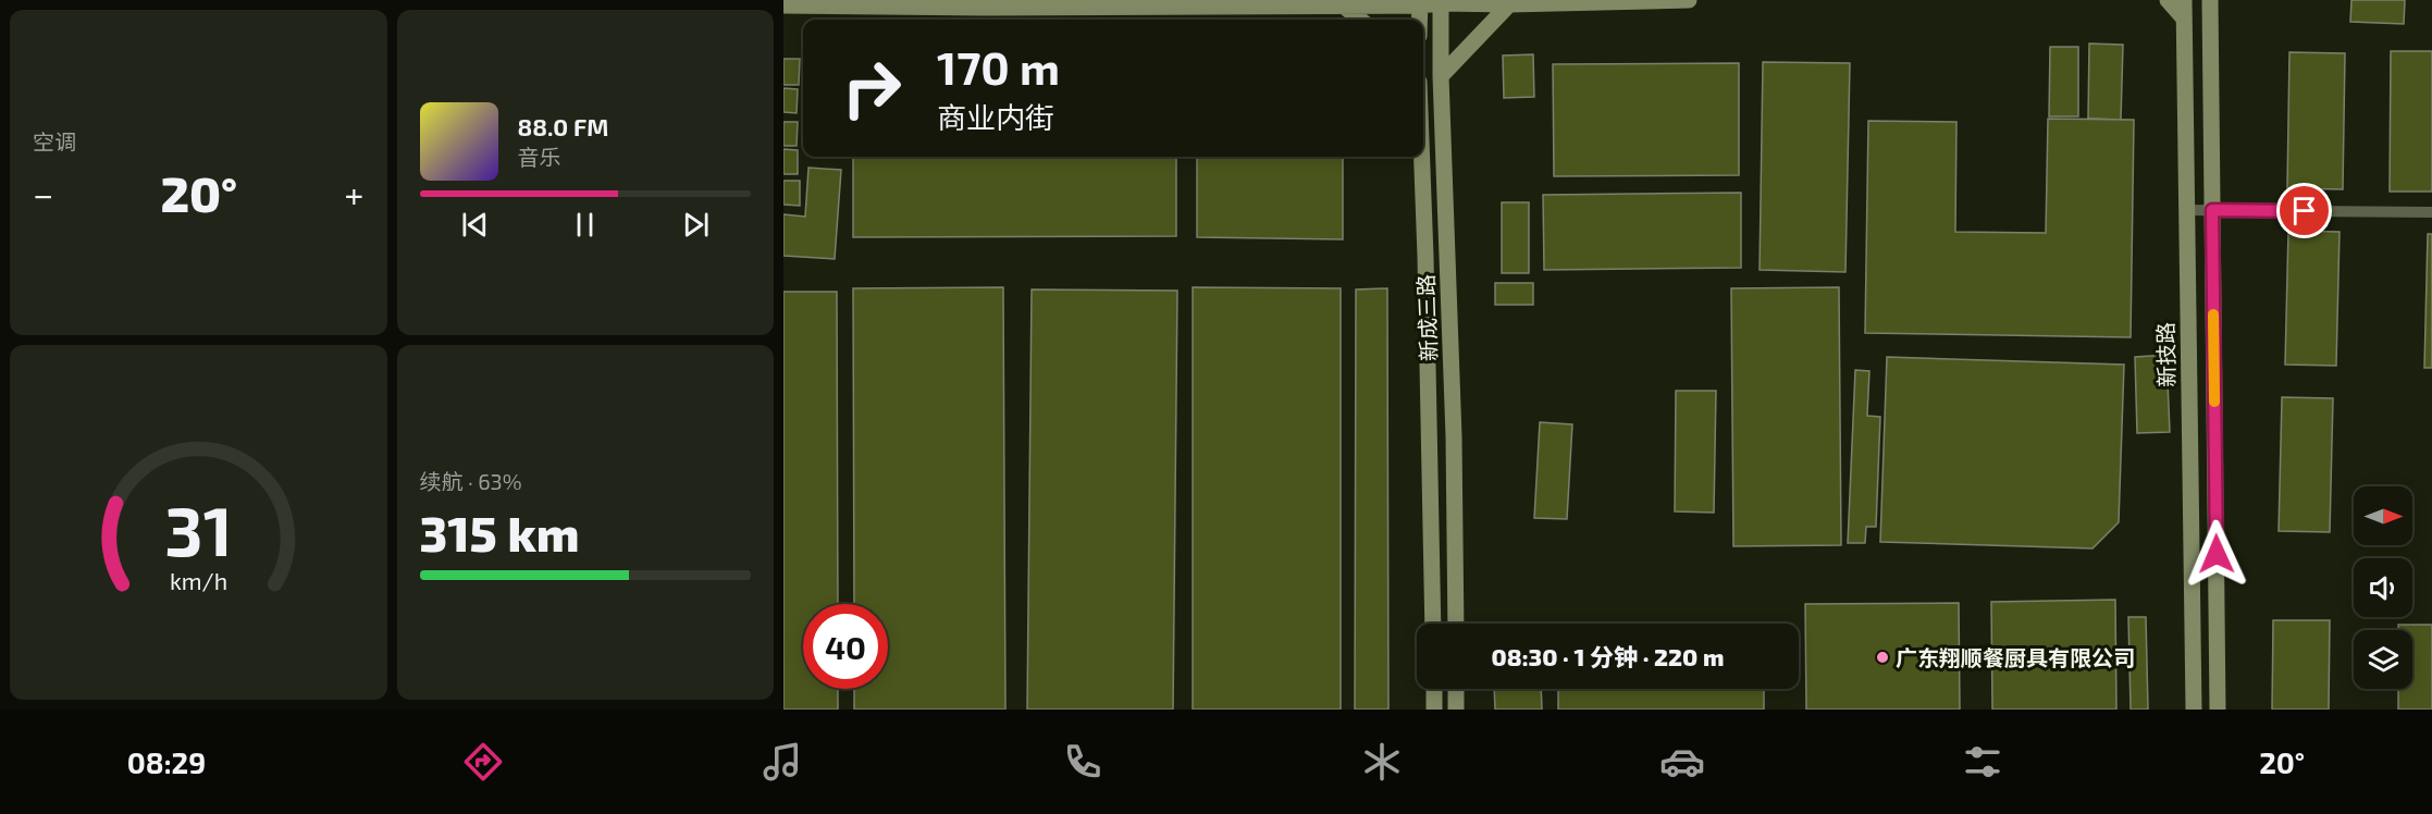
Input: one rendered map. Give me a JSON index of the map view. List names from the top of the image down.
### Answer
{
  "streets": {
    "street": ["新成三路", "新技路"]
  },
  "places": ["广东翔顺餐厨具有限公司"],
  "north": "right",
  "page": {
    "tile": [
      "空调",
      ["续航 · 63%", "315 km"]
    ],
    "turn": ["170 m", "商业内街"],
    "song": ["88.0 FM", "音乐"],
    "heat": ["−", "20°", "+"],
    "limit": "40",
    "trip": "08:30 · 1 分钟 · 220 m",
    "tabs": ["08:29", "20°"],
    "gauge": ["31", "km/h"]
  }
}
